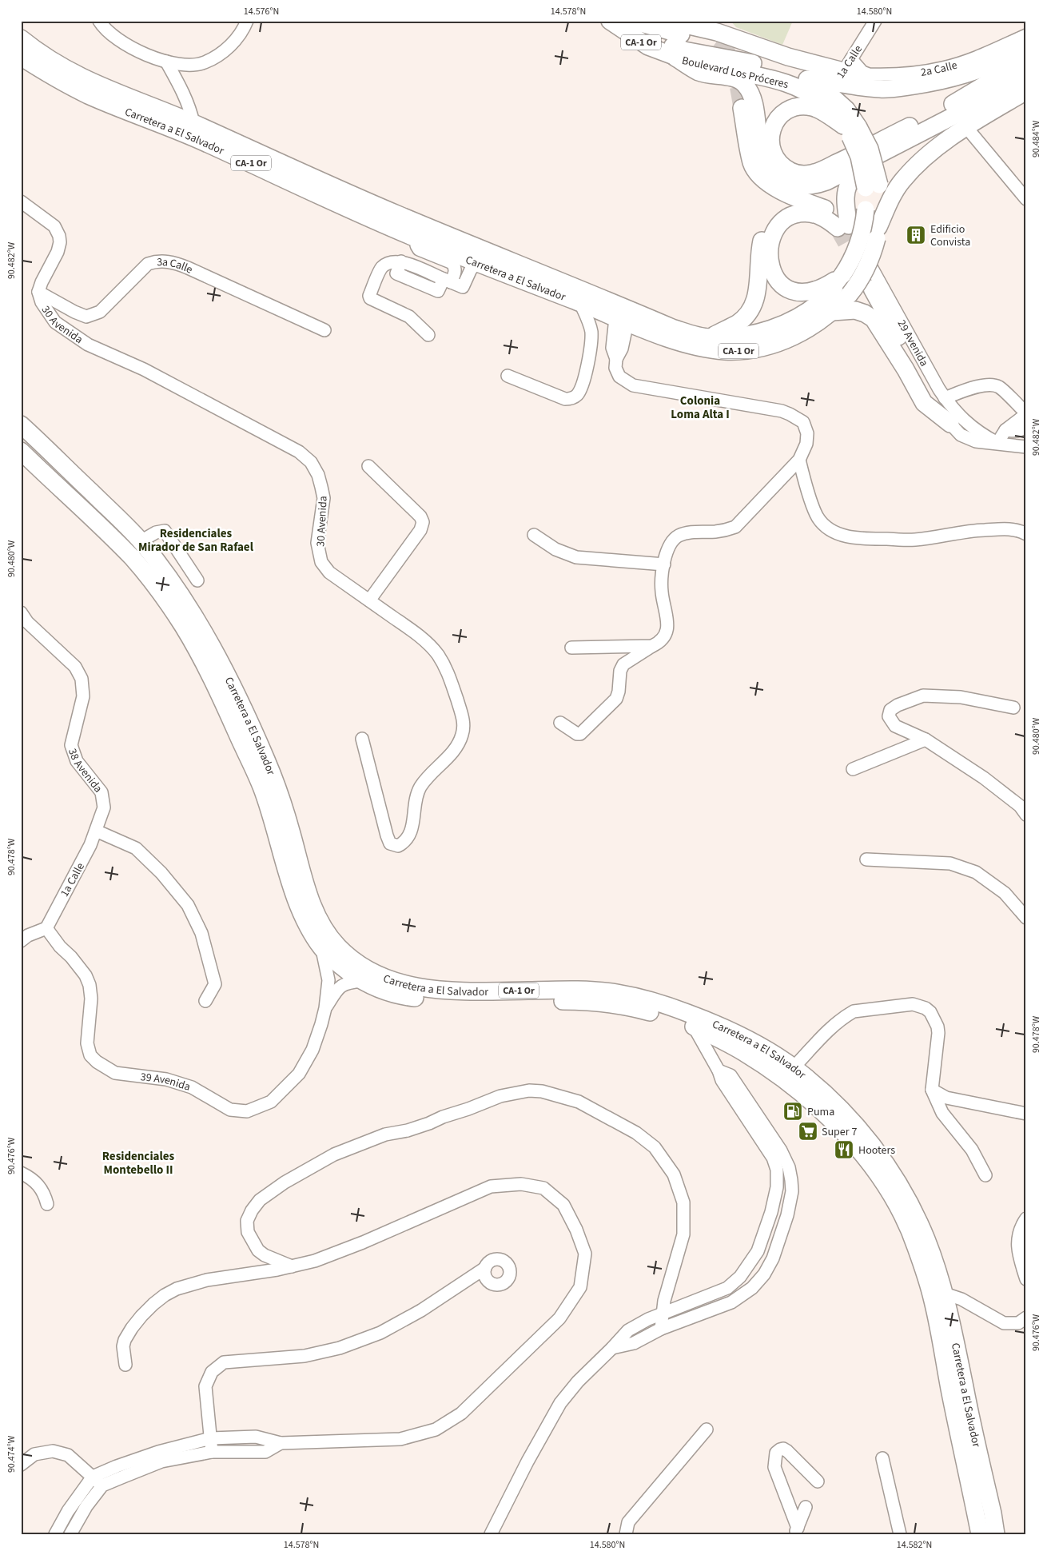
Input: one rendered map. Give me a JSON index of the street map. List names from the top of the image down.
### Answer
{
  "streets": {
    "highway": ["CA-1 Or", "Boulevard Los Próceres", "Carretera a El Salvador"],
    "street": [
      "1a Calle",
      "2a Calle",
      "3a Calle",
      "30 Avenida",
      "29 Avenida",
      "38 Avenida",
      "39 Avenida"
    ]
  },
  "crossings": [
    ["1a Calle", "2a Calle"],
    ["1a Calle", "38 Avenida"],
    ["1a Calle", "39 Avenida"],
    ["Boulevard Los Próceres", "Carretera a El Salvador"],
    ["Carretera a El Salvador", "39 Avenida"],
    ["3a Calle", "30 Avenida"]
  ],
  "districts": ["Colonia Loma Alta I", "Residenciales Mirador de San Rafael", "Residenciales Montebello II"],
  "places": {
    "building": ["Edificio Convista"],
    "fuel station": ["Puma"],
    "supermarket": ["Super 7"],
    "restaurant": ["Hooters"]
  },
  "coordinates": [
    "14.576°N",
    "14.578°N",
    "14.580°N",
    "90.484°W",
    "90.482°W",
    "90.480°W",
    "90.478°W",
    "90.476°W",
    "90.474°W",
    "14.582°N"
  ]
}
